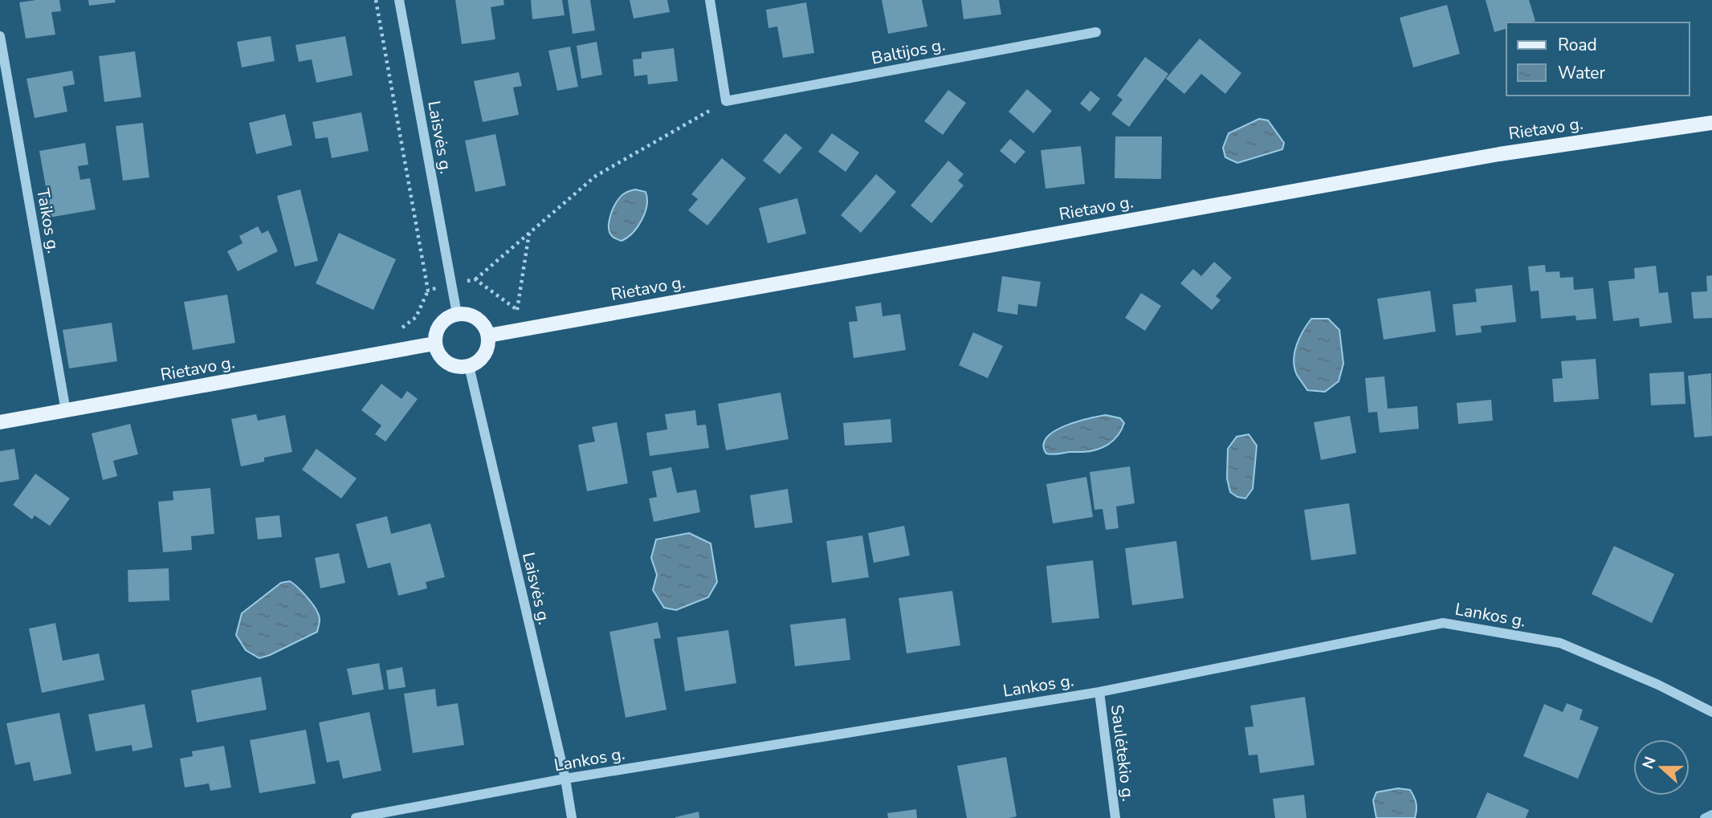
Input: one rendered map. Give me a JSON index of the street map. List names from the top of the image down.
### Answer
{
  "streets": {
    "main road": ["Rietavo g."],
    "street": [
      "Baltijos g.",
      "Laisvės g.",
      "Taikos g.",
      "Lankos g.",
      "Saulėtekio g."
    ]
  },
  "crossings": [
    ["Rietavo g.", "Laisvės g."],
    ["Rietavo g.", "Taikos g."],
    ["Laisvės g.", "Lankos g."],
    ["Lankos g.", "Saulėtekio g."]
  ],
  "legend": ["Road", "Water"],
  "north": "left"
}
